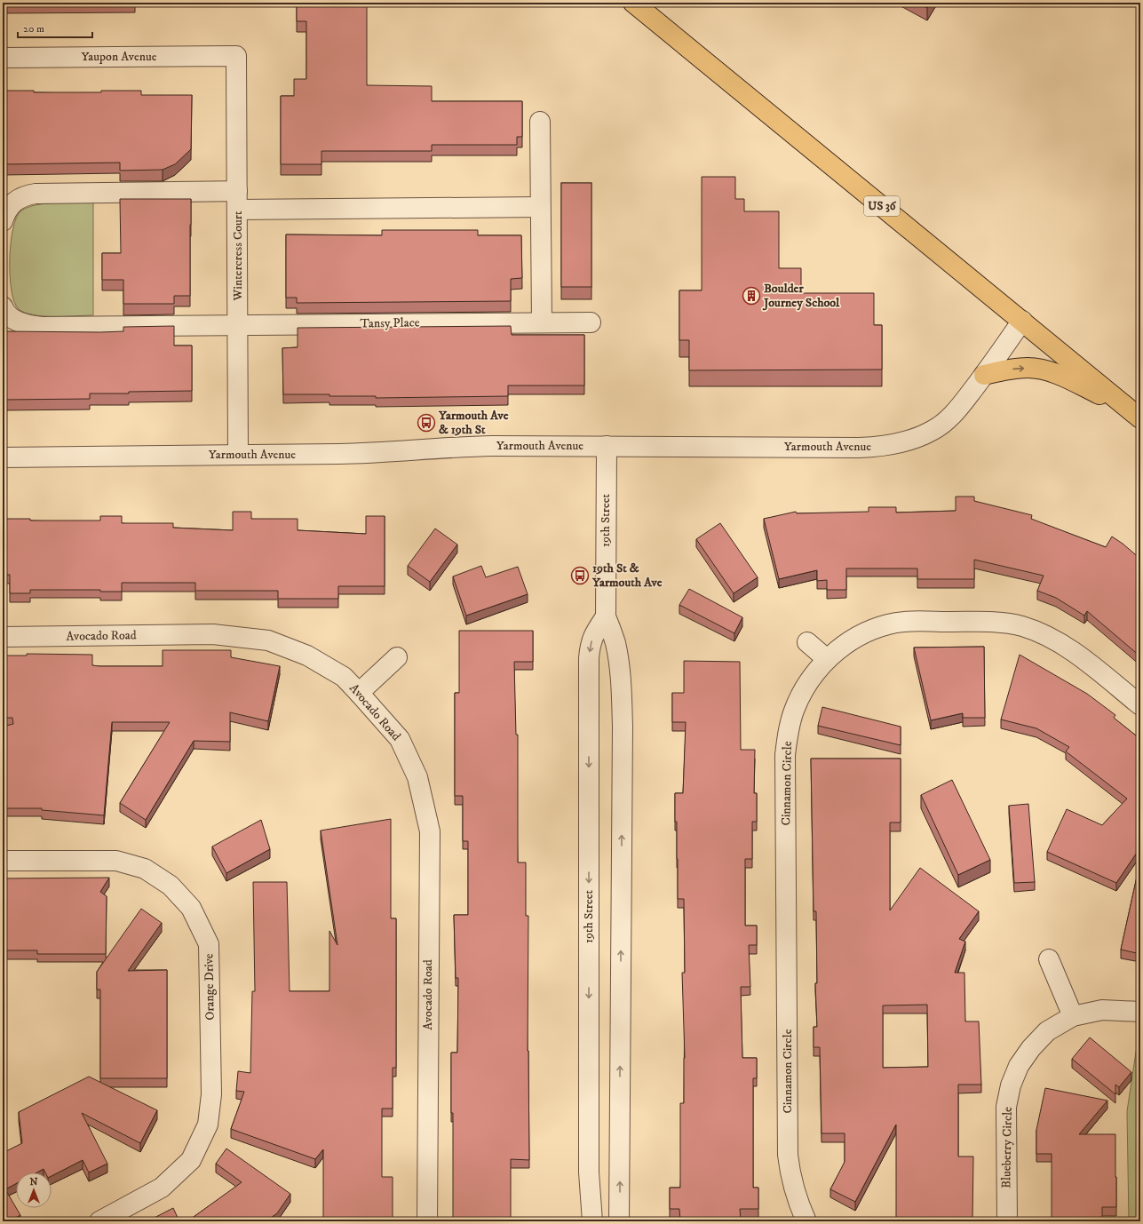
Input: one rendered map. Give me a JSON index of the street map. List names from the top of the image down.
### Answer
{
  "streets": {
    "highway": ["US 36"],
    "street": [
      "Yaupon Avenue",
      "Wintercress Court",
      "Tansy Place",
      "Yarmouth Avenue",
      "19th Street",
      "Avocado Road",
      "Cinnamon Circle",
      "Orange Drive",
      "Blueberry Circle"
    ]
  },
  "crossings": [
    ["Yaupon Avenue", "Wintercress Court"],
    ["US 36", "Yarmouth Avenue"],
    ["Wintercress Court", "Tansy Place"],
    ["Wintercress Court", "Yarmouth Avenue"],
    ["Yarmouth Avenue", "19th Street"]
  ],
  "places": {
    "building": ["Boulder Journey School"],
    "bus stop": ["Yarmouth Ave & 19th St", "19th St & Yarmouth Ave"]
  },
  "scale_bar": "20 m",
  "north": "top"
}
